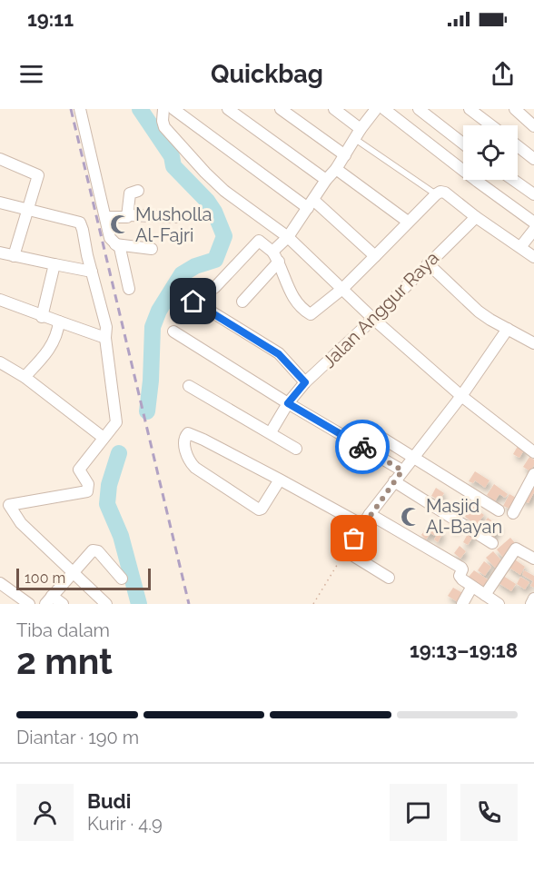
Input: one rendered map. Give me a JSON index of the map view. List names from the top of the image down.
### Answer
{
  "streets": {
    "street": ["Jalan Anggur Raya"]
  },
  "places": {
    "mosque": ["Musholla Al-Fajri", "Masjid Al-Bayan"]
  },
  "scale_bar": "100 m",
  "page": {
    "status": "19:11",
    "header": "Quickbag",
    "scale": "100 m",
    "heading": ["2 mnt", "Tiba dalam", "19:13–19:18"],
    "panel": ["Budi", "Kurir · 4.9"],
    "bar": "Diantar · 190 m"
  }
}
